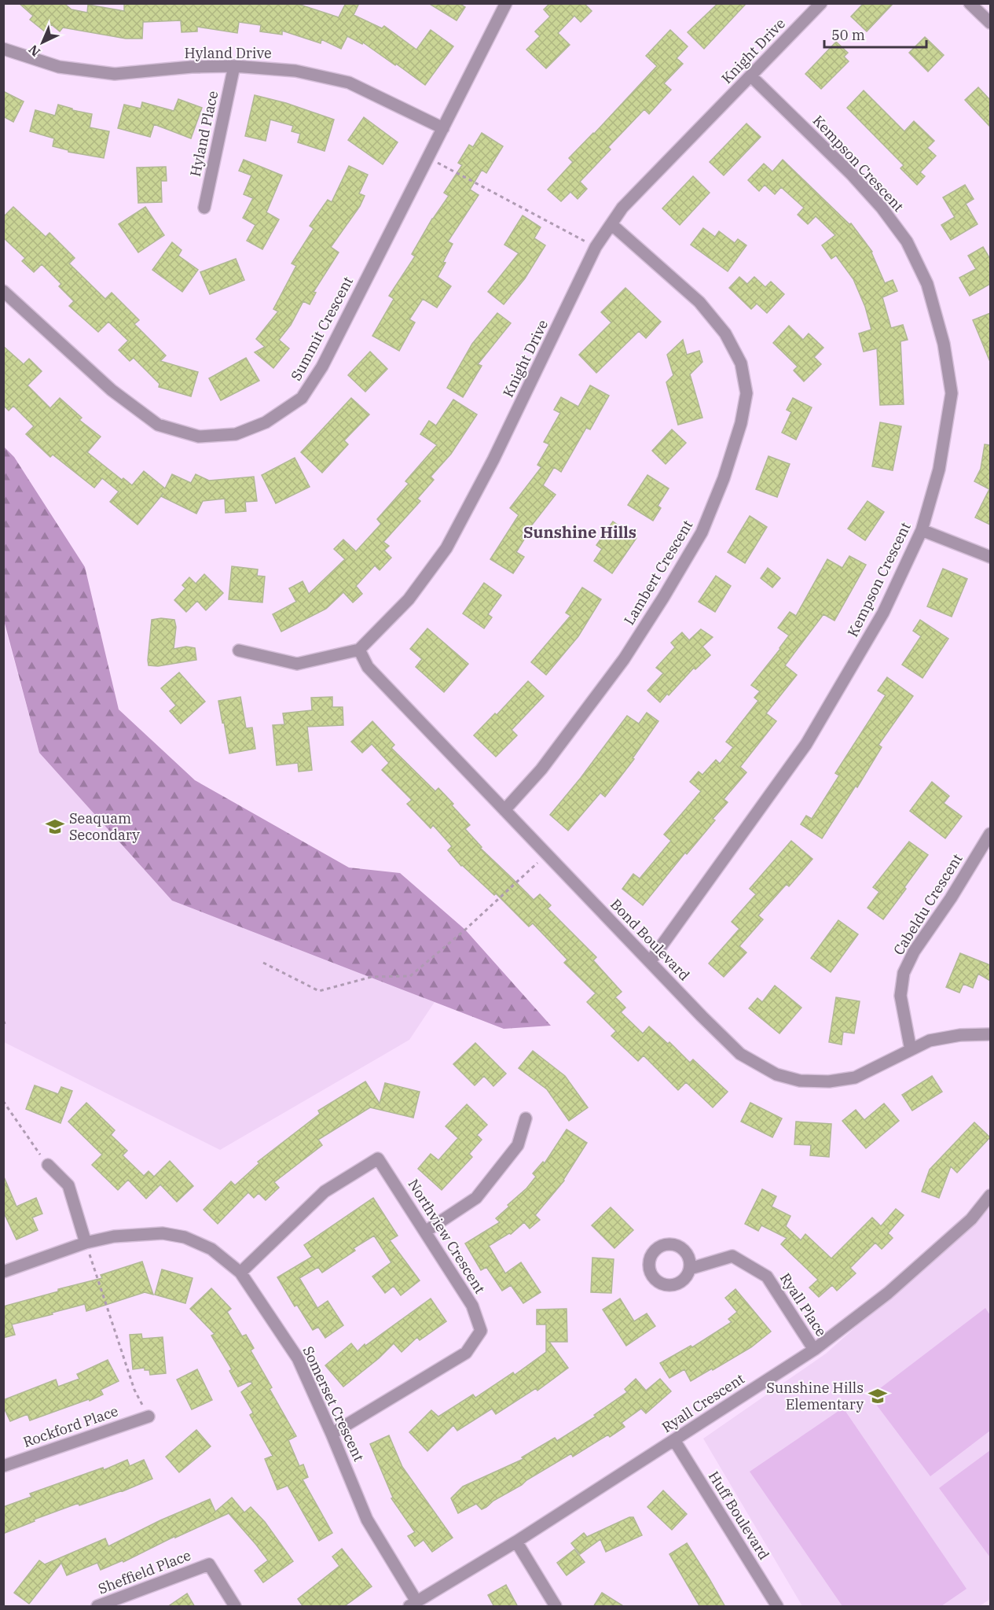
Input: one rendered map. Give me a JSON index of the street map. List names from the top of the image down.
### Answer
{
  "streets": {
    "street": [
      "Knight Drive",
      "Hyland Drive",
      "Hyland Place",
      "Kempson Crescent",
      "Summit Crescent",
      "Lambert Crescent",
      "Cabeldu Crescent",
      "Bond Boulevard",
      "Northview Crescent",
      "Ryall Place",
      "Ryall Crescent",
      "Somerset Crescent",
      "Rockford Place",
      "Huff Boulevard",
      "Sheffield Place"
    ]
  },
  "crossings": [
    ["Knight Drive", "Kempson Crescent"],
    ["Knight Drive", "Lambert Crescent"],
    ["Knight Drive", "Bond Boulevard"],
    ["Hyland Drive", "Hyland Place"],
    ["Hyland Drive", "Summit Crescent"],
    ["Kempson Crescent", "Bond Boulevard"],
    ["Lambert Crescent", "Bond Boulevard"],
    ["Cabeldu Crescent", "Bond Boulevard"],
    ["Northview Crescent", "Somerset Crescent"],
    ["Ryall Place", "Ryall Crescent"],
    ["Ryall Crescent", "Somerset Crescent"],
    ["Ryall Crescent", "Huff Boulevard"]
  ],
  "districts": ["Sunshine Hills"],
  "places": {
    "school or university": ["Seaquam Secondary", "Sunshine Hills Elementary"]
  },
  "scale_bar": "50 m",
  "north": "bottom left"
}
